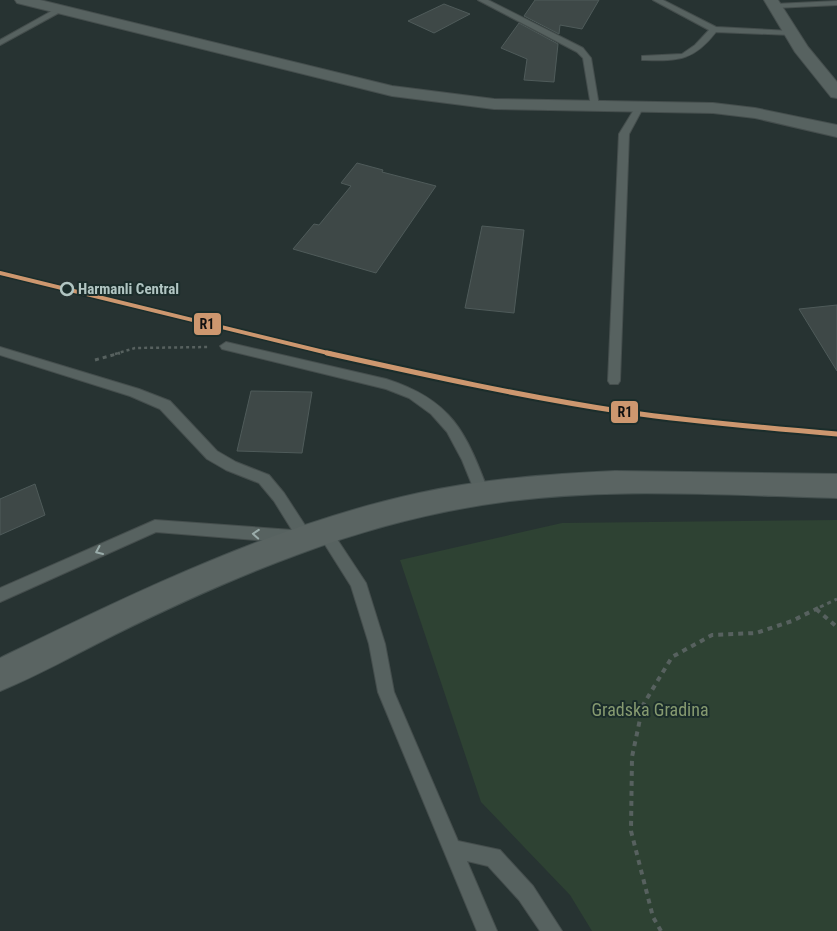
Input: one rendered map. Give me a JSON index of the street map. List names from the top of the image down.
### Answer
{
  "parks": ["Gradska Gradina"],
  "places": ["Harmanli Central"],
  "lines": ["transit line R1"]
}
